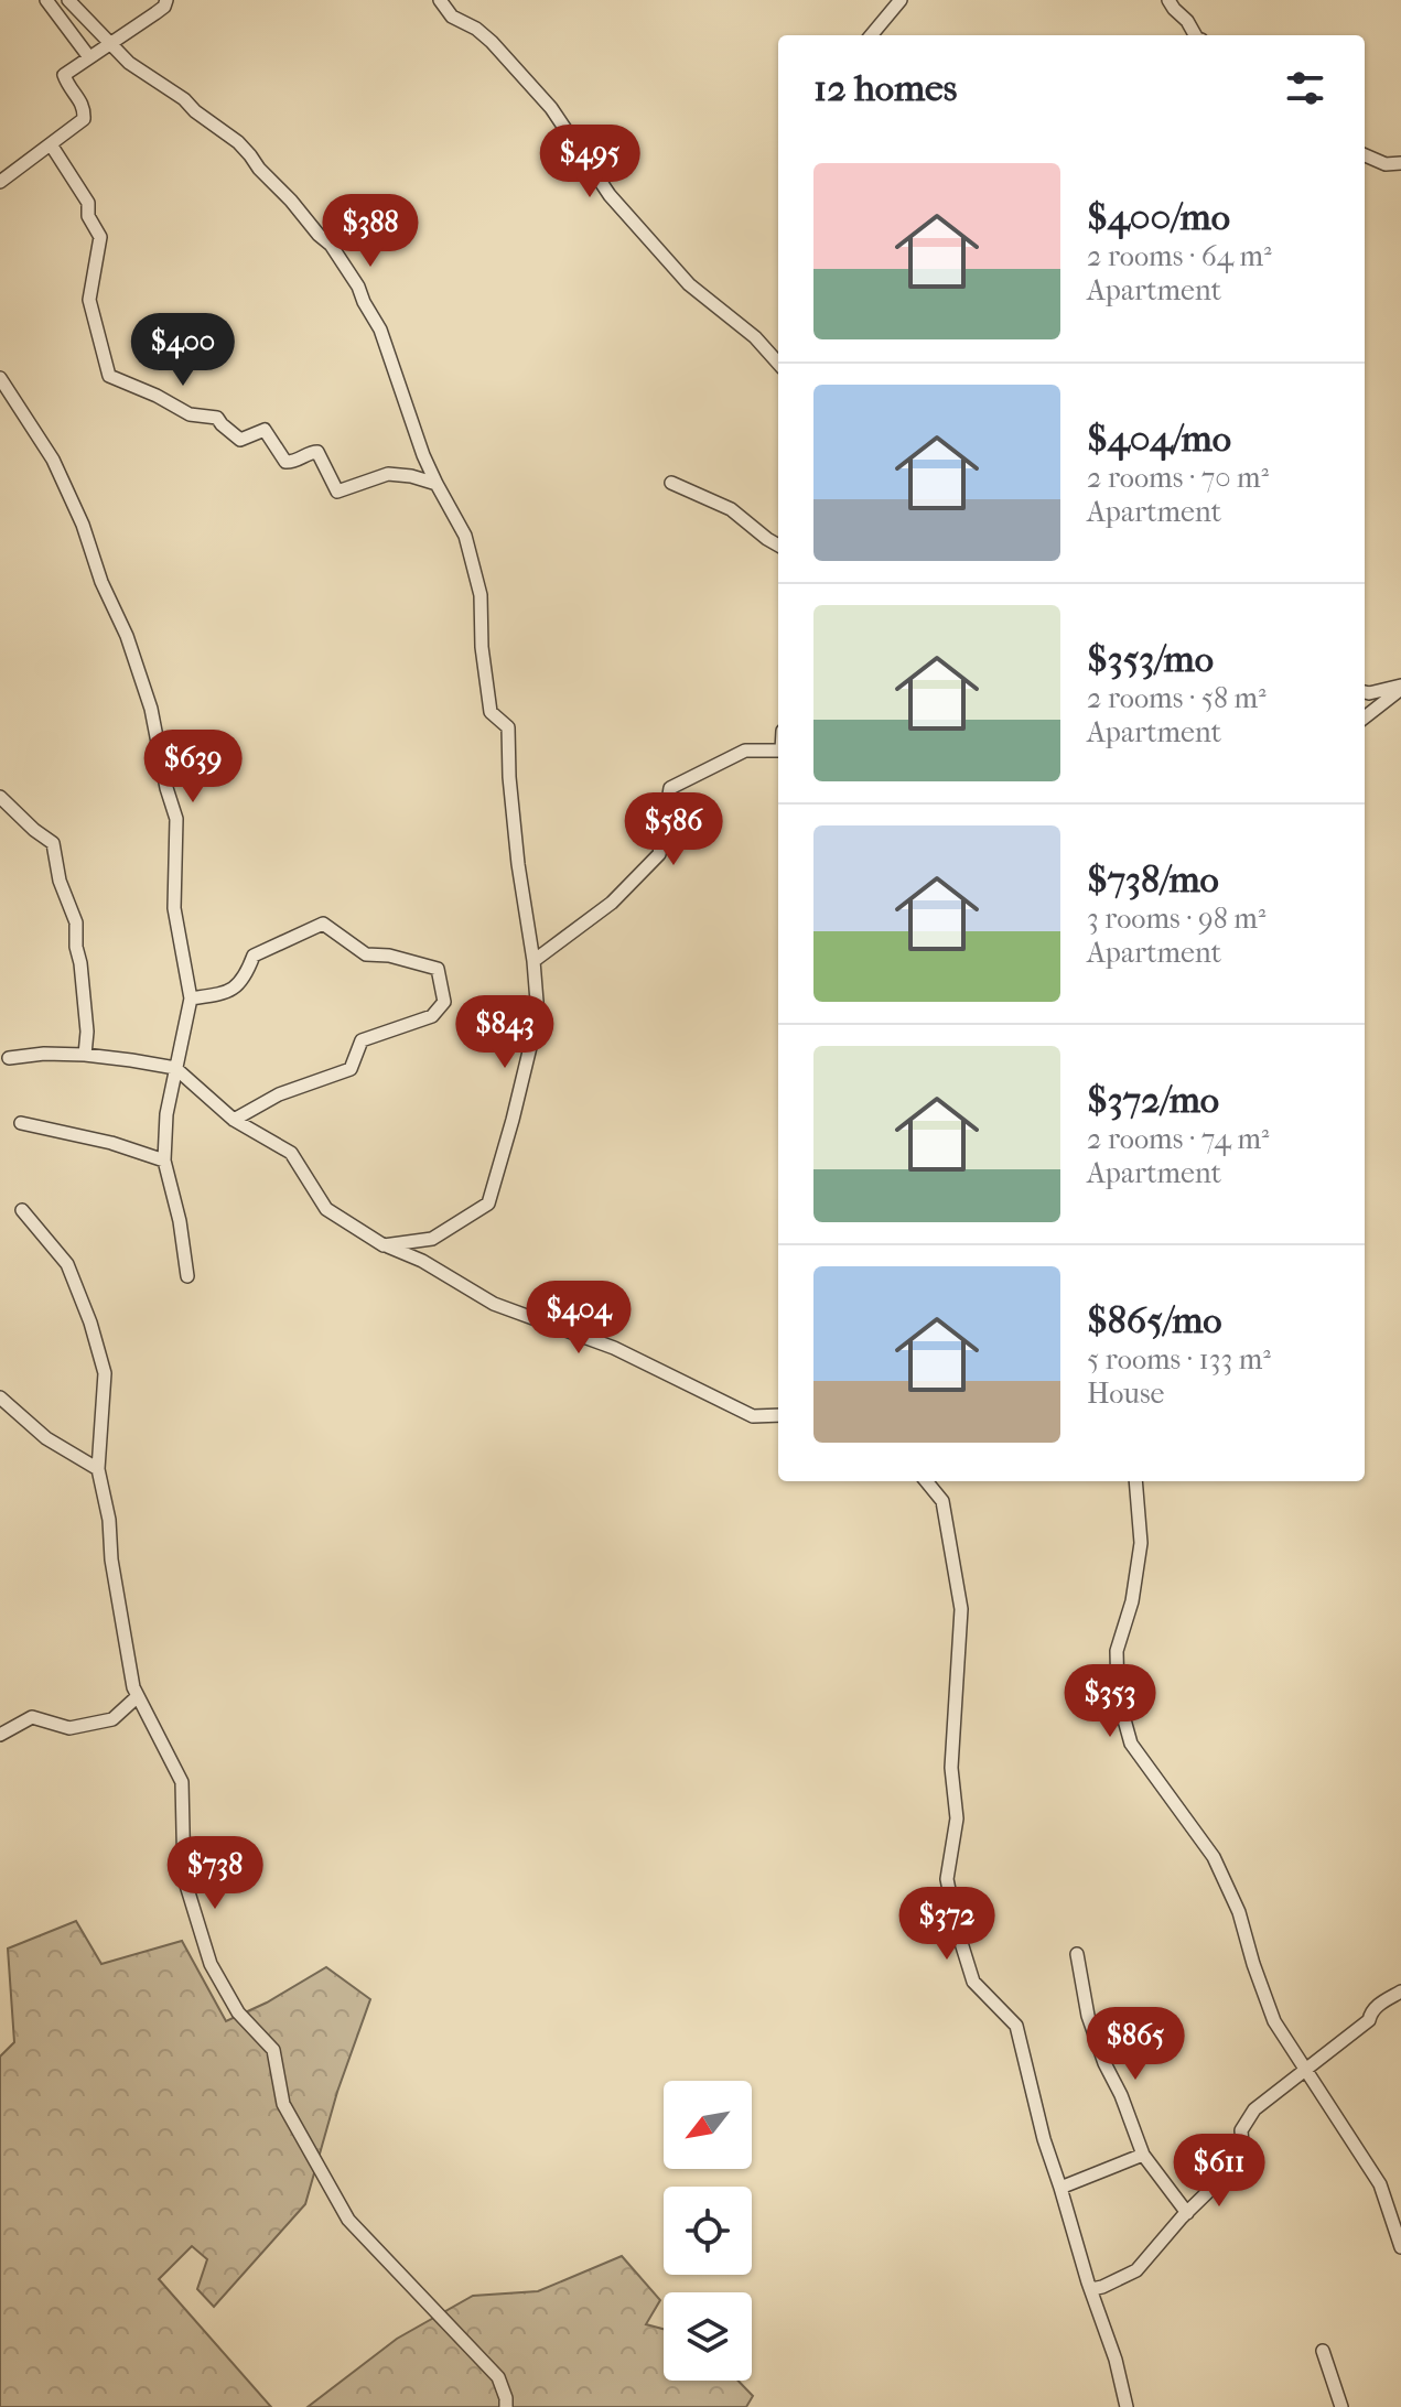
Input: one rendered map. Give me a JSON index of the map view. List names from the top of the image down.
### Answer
{
  "north": "bottom left",
  "page": {
    "heading": "12 homes",
    "price": [
      "$495",
      "$388",
      "$400",
      "$639",
      "$586",
      "$843",
      "$404",
      "$353",
      "$738",
      "$372",
      "$865",
      "$611"
    ],
    "list": [
      {
        "name": "$400/mo",
        "note": "2 rooms · 64 m² · Apartment"
      },
      {
        "name": "$404/mo",
        "note": "2 rooms · 70 m² · Apartment"
      },
      {
        "name": "$353/mo",
        "note": "2 rooms · 58 m² · Apartment"
      },
      {
        "name": "$738/mo",
        "note": "3 rooms · 98 m² · Apartment"
      },
      {
        "name": "$372/mo",
        "note": "2 rooms · 74 m² · Apartment"
      },
      {
        "name": "$865/mo",
        "note": "5 rooms · 133 m² · House"
      }
    ]
  }
}
